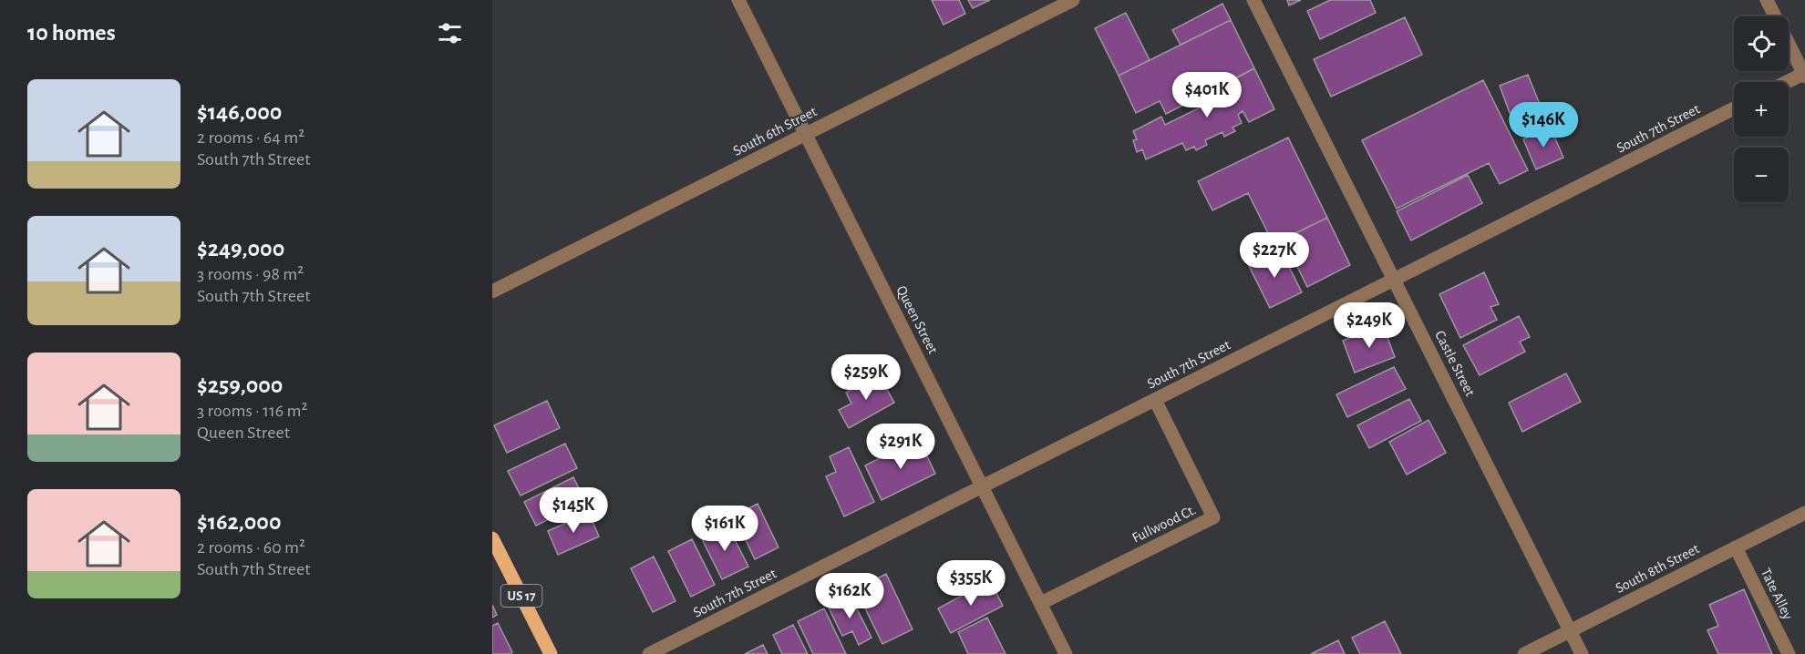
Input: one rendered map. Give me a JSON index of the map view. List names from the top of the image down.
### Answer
{
  "streets": {
    "main road": ["US 17"],
    "street": [
      "South 7th Street",
      "South 6th Street",
      "Queen Street",
      "Castle Street",
      "Fullwood Ct.",
      "South 8th Street",
      "Tate Alley"
    ]
  },
  "crossings": [
    ["South 7th Street", "Queen Street"],
    ["South 7th Street", "Castle Street"],
    ["South 7th Street", "Fullwood Ct."],
    ["South 6th Street", "Queen Street"],
    ["Queen Street", "Fullwood Ct."],
    ["Castle Street", "South 8th Street"],
    ["South 8th Street", "Tate Alley"]
  ],
  "page": {
    "heading": "10 homes",
    "map_buttons": ["+", "−"],
    "list": [
      {
        "name": "$146,000",
        "note": "2 rooms · 64 m² · South 7th Street"
      },
      {
        "name": "$249,000",
        "note": "3 rooms · 98 m² · South 7th Street"
      },
      {
        "name": "$259,000",
        "note": "3 rooms · 116 m² · Queen Street"
      },
      {
        "name": "$162,000",
        "note": "2 rooms · 60 m² · South 7th Street"
      }
    ],
    "price": [
      "$401K",
      "$146K",
      "$227K",
      "$249K",
      "$259K",
      "$291K",
      "$145K",
      "$161K",
      "$355K",
      "$162K"
    ]
  }
}
